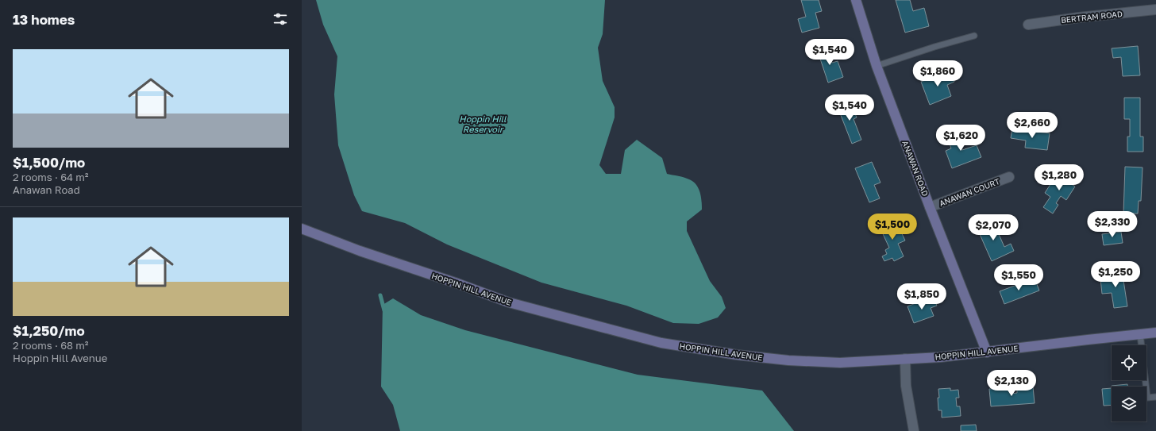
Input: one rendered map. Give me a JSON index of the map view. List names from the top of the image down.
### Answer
{
  "streets": {
    "main road": ["ANAWAN ROAD", "HOPPIN HILL AVENUE"],
    "street": ["BERTRAM ROAD", "ANAWAN COURT"]
  },
  "crossings": [
    ["ANAWAN ROAD", "ANAWAN COURT"],
    ["ANAWAN ROAD", "HOPPIN HILL AVENUE"]
  ],
  "water": ["Hoppin Hill Reservoir"],
  "page": {
    "heading": "13 homes",
    "list": [
      {
        "name": "$1,500/mo",
        "note": "2 rooms · 64 m² · Anawan Road"
      },
      {
        "name": "$1,250/mo",
        "note": "2 rooms · 68 m² · Hoppin Hill Avenue"
      }
    ],
    "price": [
      "$1,540",
      "$1,860",
      "$1,540",
      "$2,660",
      "$1,620",
      "$1,280",
      "$2,330",
      "$1,500",
      "$2,070",
      "$1,250",
      "$1,550",
      "$1,850",
      "$2,130"
    ]
  }
}
